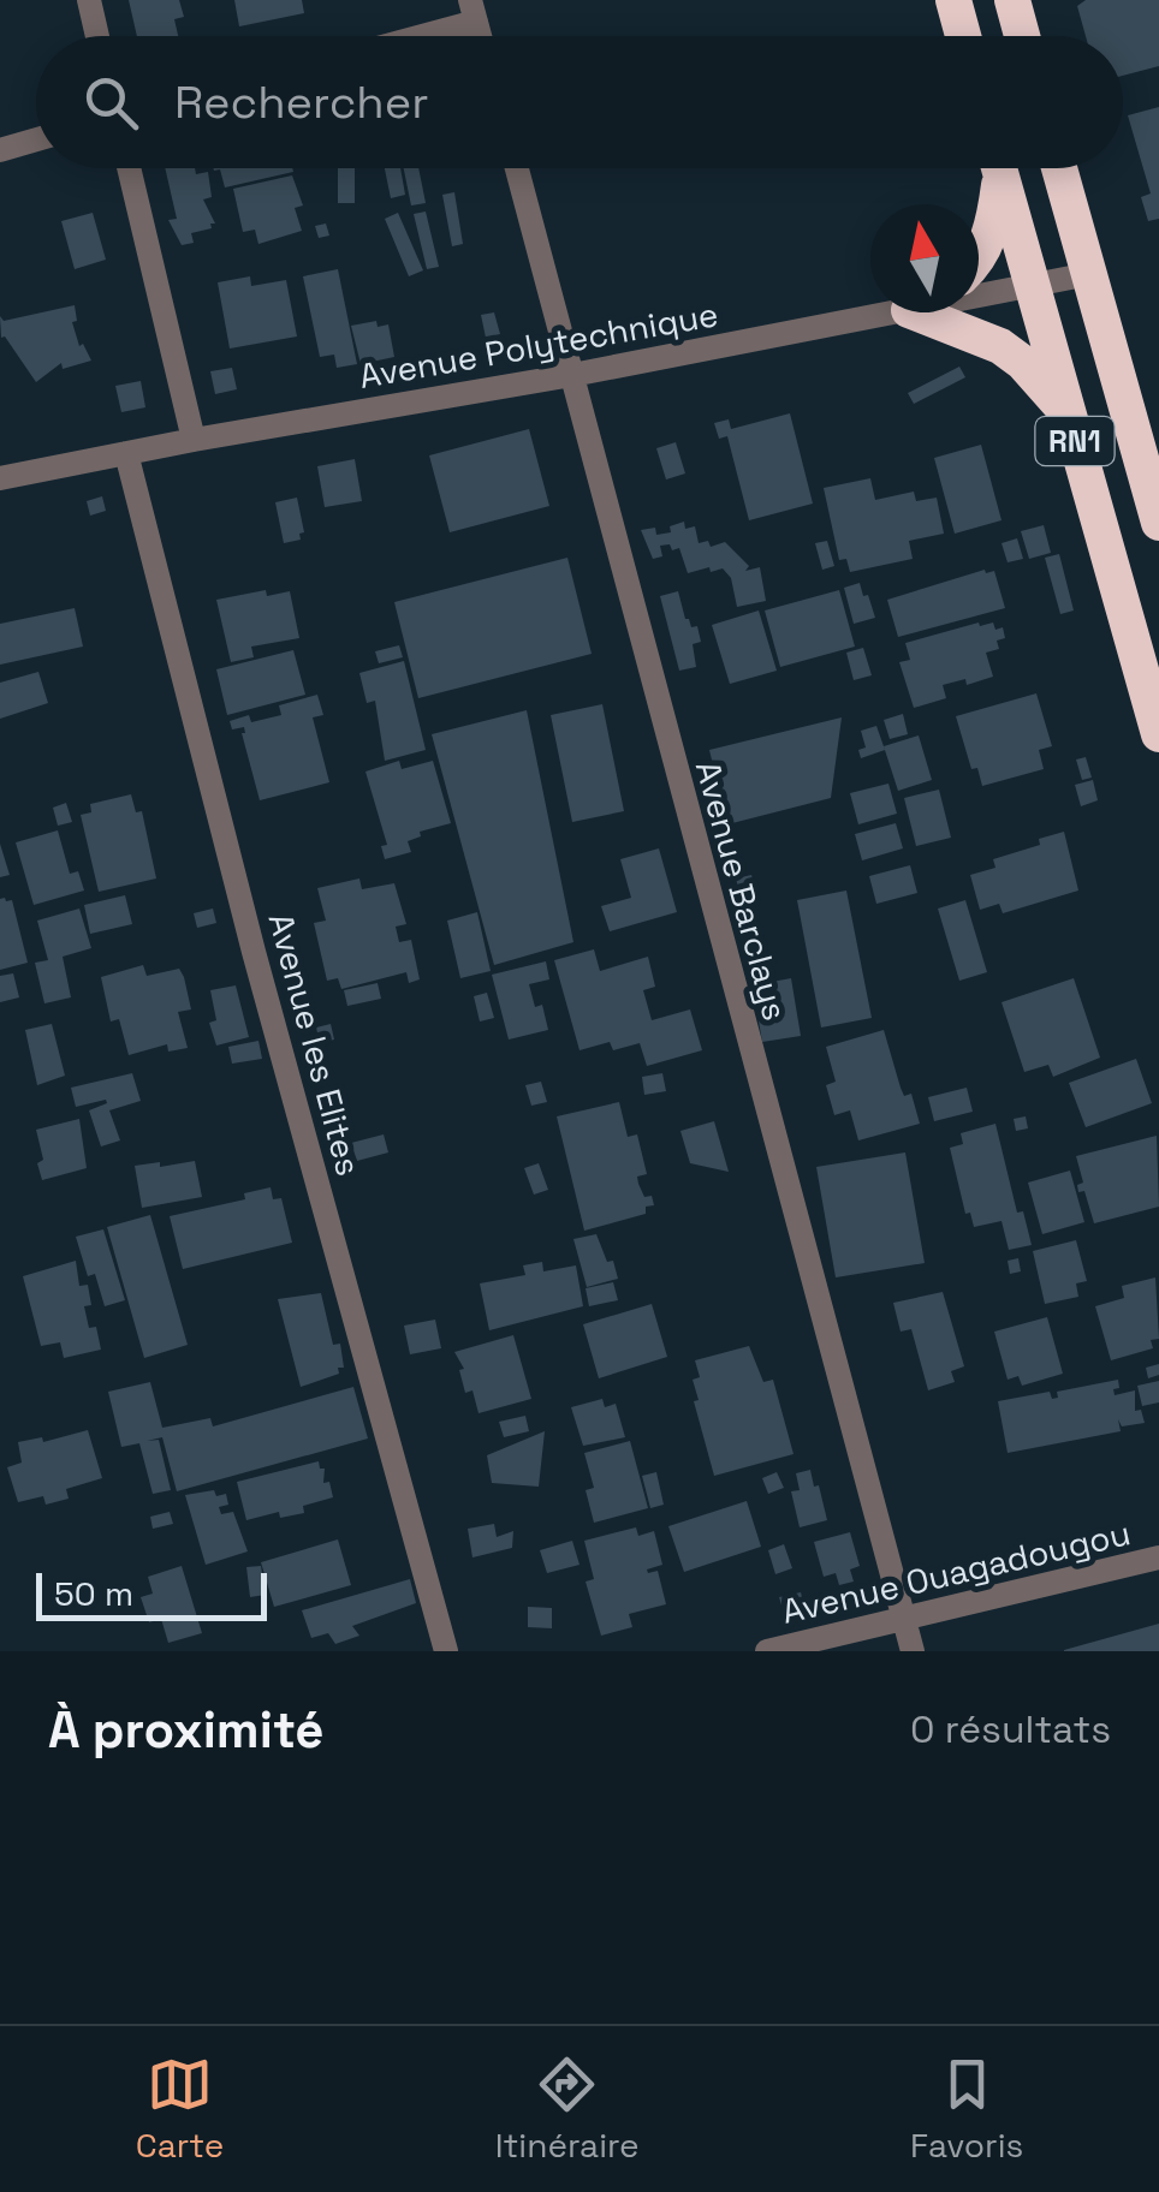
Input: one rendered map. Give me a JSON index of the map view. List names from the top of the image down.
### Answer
{
  "streets": {
    "highway": ["RN1"],
    "street": [
      "Avenue Polytechnique",
      "Avenue Barclays",
      "Avenue les Elites",
      "Avenue Ouagadougou"
    ]
  },
  "crossings": [
    ["Avenue Polytechnique", "RN1"],
    ["Avenue Polytechnique", "Avenue Barclays"],
    ["Avenue Polytechnique", "Avenue les Elites"],
    ["Avenue Barclays", "Avenue Ouagadougou"]
  ],
  "scale_bar": "50 m",
  "north": "top",
  "page": {
    "search": "Rechercher",
    "scale": "50 m",
    "heading": ["À proximité", "0 résultats"],
    "nav": ["Carte", "Itinéraire", "Favoris"]
  }
}
